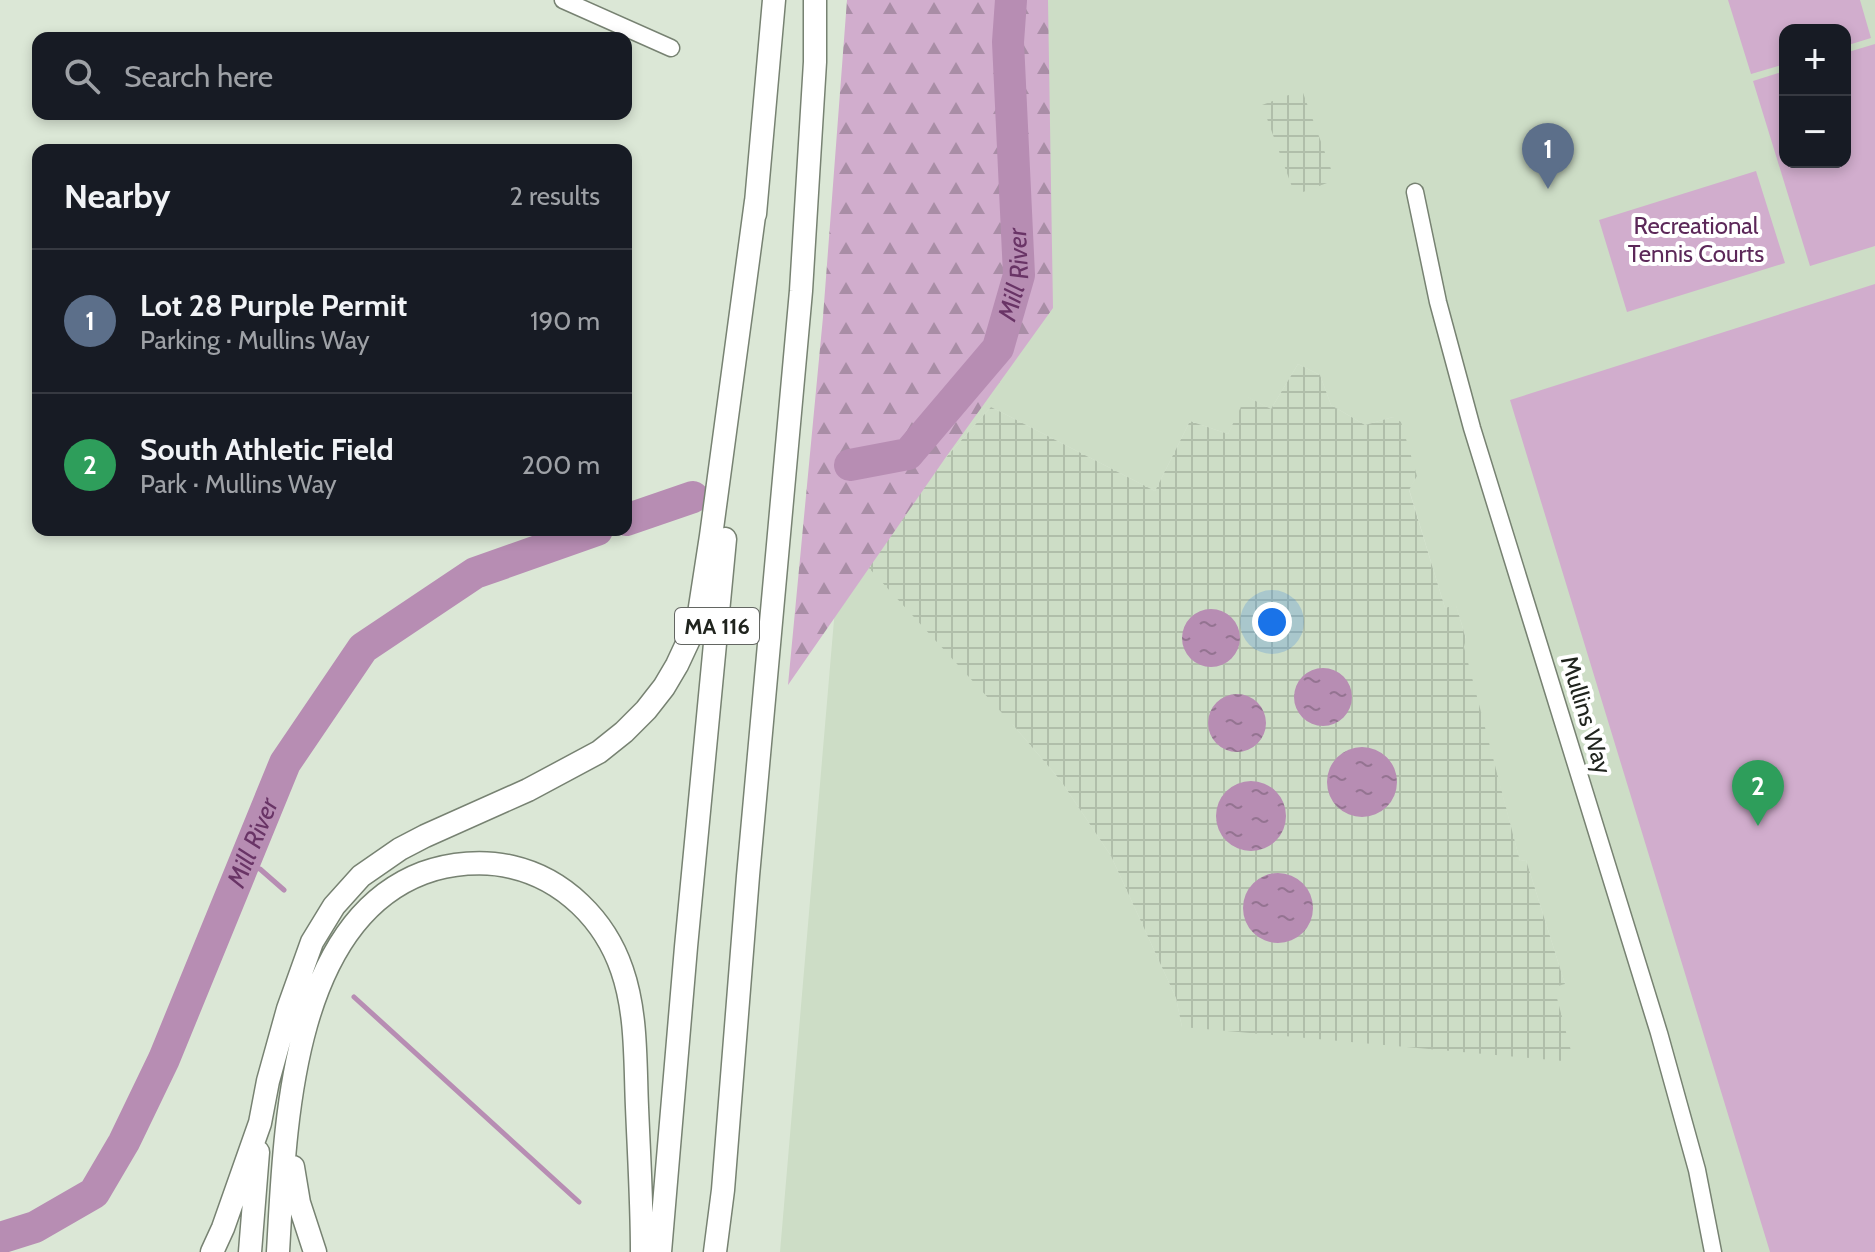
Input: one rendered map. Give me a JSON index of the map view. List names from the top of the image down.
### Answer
{
  "streets": {
    "main road": ["MA 116"],
    "street": ["Mullins Way"]
  },
  "water": ["Mill River"],
  "parks": ["Recreational Tennis Courts"],
  "page": {
    "map_buttons": ["+", "−"],
    "search": "Search here",
    "pins": ["1", "2"],
    "heading": ["Nearby", "2 results"],
    "list": [
      {
        "mark": "1",
        "name": "Lot 28 Purple Permit",
        "note": "Parking · Mullins Way",
        "value": "190 m"
      },
      {
        "mark": "2",
        "name": "South Athletic Field",
        "note": "Park · Mullins Way",
        "value": "200 m"
      }
    ]
  }
}
